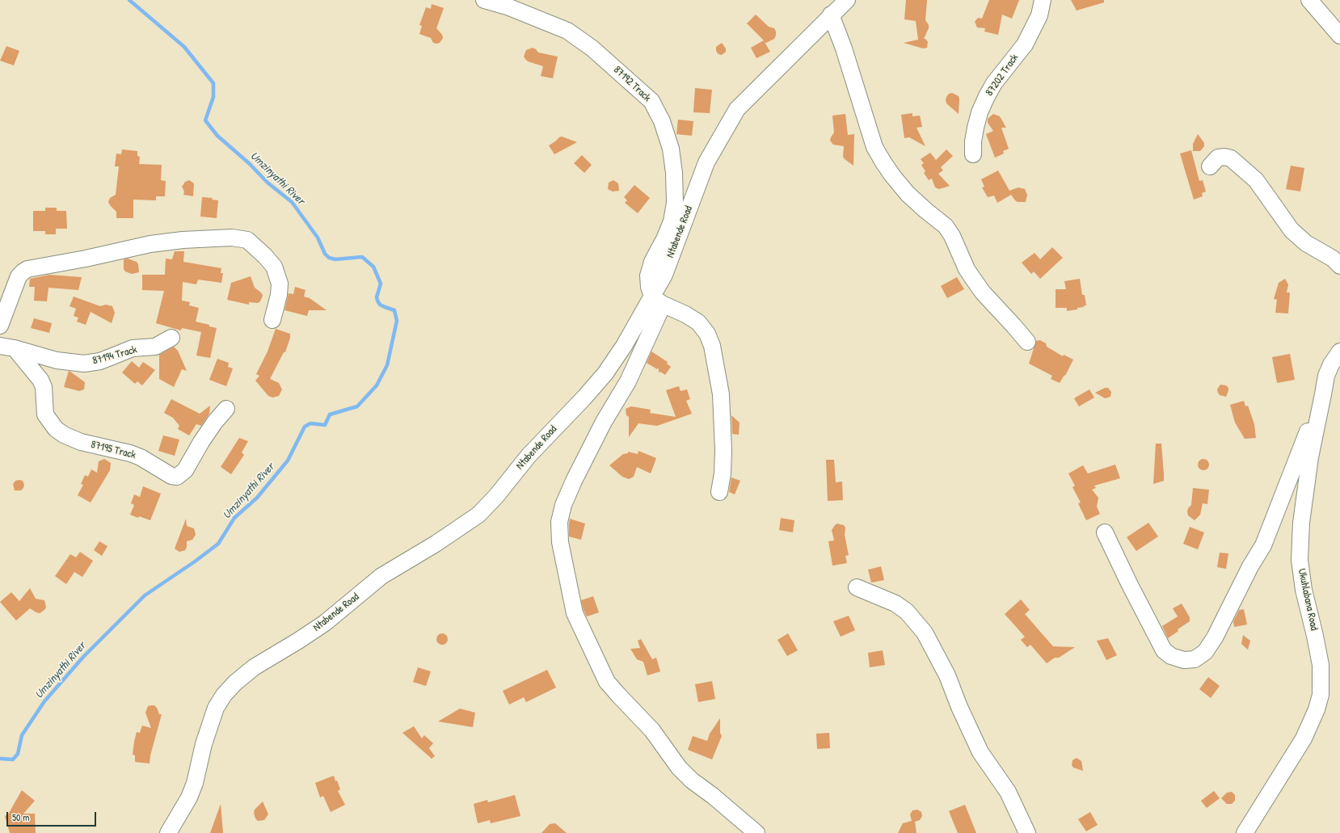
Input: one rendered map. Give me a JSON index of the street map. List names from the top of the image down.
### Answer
{
  "streets": {
    "street": [
      "87202 Track",
      "87192 Track",
      "Ntabende Road",
      "87194 Track",
      "87195 Track",
      "Ukuhlabana Road"
    ]
  },
  "crossings": [
    ["87192 Track", "Ntabende Road"],
    ["87194 Track", "87195 Track"]
  ],
  "water": ["Umzinyathi River"],
  "scale_bar": "50 m"
}
